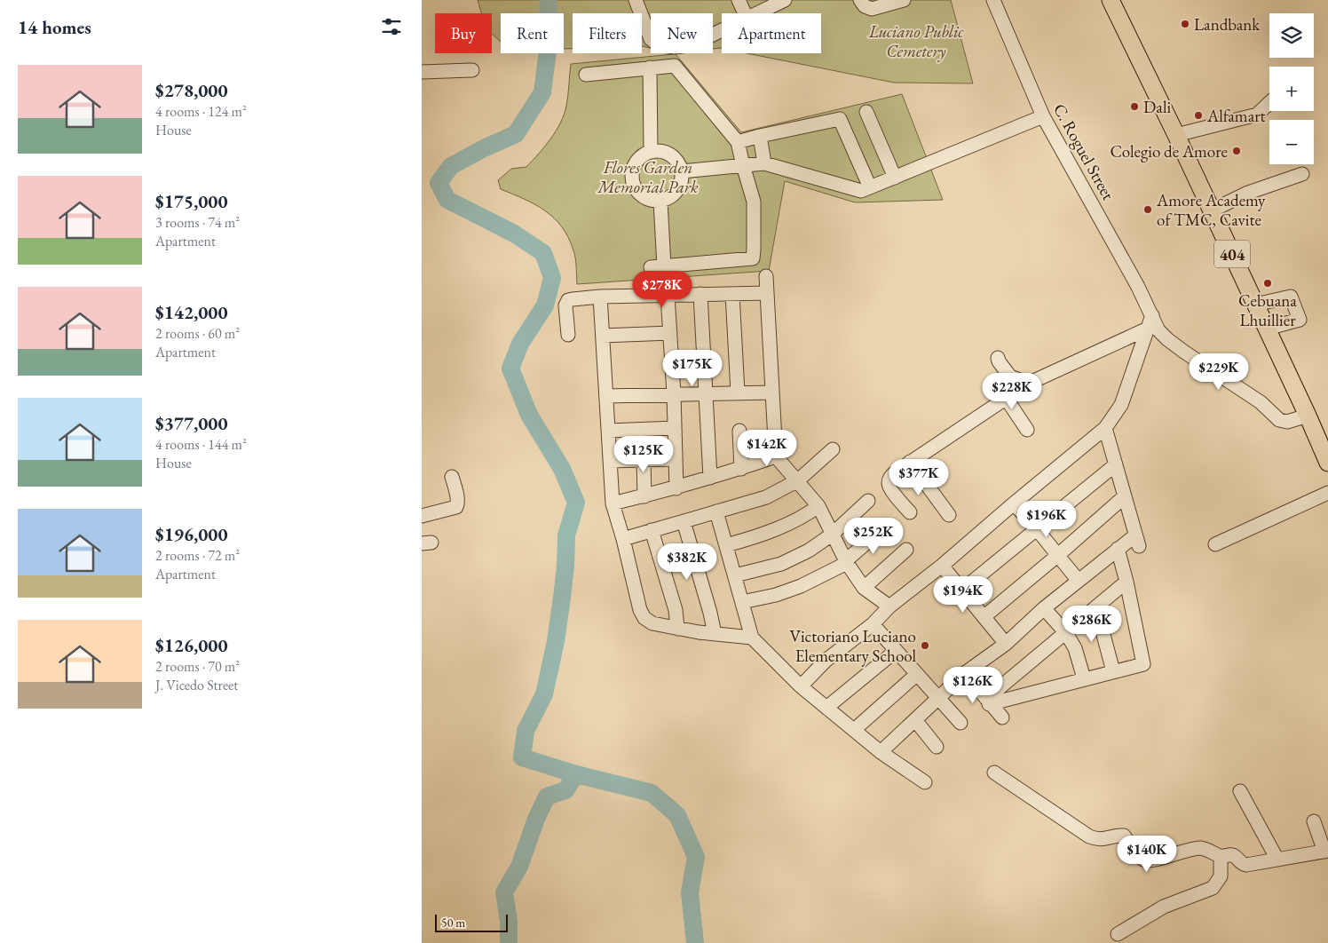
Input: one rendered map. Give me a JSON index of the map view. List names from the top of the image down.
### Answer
{
  "streets": {
    "main road": ["404"],
    "street": ["C. Roguel Street"]
  },
  "crossings": [
    ["C. Roguel Street", "404"]
  ],
  "parks": ["Luciano Public Cemetery", "Flores Garden Memorial Park"],
  "places": [
    "Landbank",
    "Dali",
    "Alfamart",
    "Colegio de Amore",
    "Amore Academy of TMC, Cavite",
    "Cebuana Lhuillier",
    "Victoriano Luciano Elementary School"
  ],
  "scale_bar": "50 m",
  "page": {
    "heading": "14 homes",
    "map_buttons": ["+", "−"],
    "chip": [
      "Buy",
      "Rent",
      "Filters",
      "New",
      "Apartment"
    ],
    "list": [
      {
        "name": "$278,000",
        "note": "4 rooms · 124 m² · House"
      },
      {
        "name": "$175,000",
        "note": "3 rooms · 74 m² · Apartment"
      },
      {
        "name": "$142,000",
        "note": "2 rooms · 60 m² · Apartment"
      },
      {
        "name": "$377,000",
        "note": "4 rooms · 144 m² · House"
      },
      {
        "name": "$196,000",
        "note": "2 rooms · 72 m² · Apartment"
      },
      {
        "name": "$126,000",
        "note": "2 rooms · 70 m² · J. Vicedo Street"
      }
    ],
    "price": [
      "$278K",
      "$175K",
      "$229K",
      "$228K",
      "$142K",
      "$125K",
      "$377K",
      "$196K",
      "$252K",
      "$382K",
      "$194K",
      "$286K",
      "$126K",
      "$140K"
    ],
    "scale": "50 m"
  }
}
